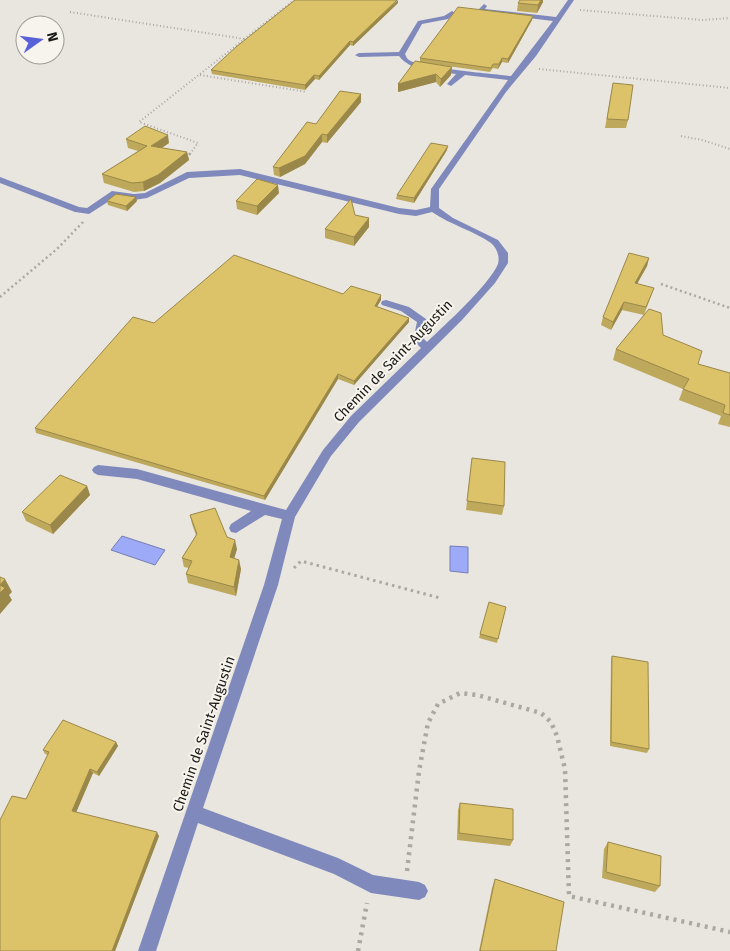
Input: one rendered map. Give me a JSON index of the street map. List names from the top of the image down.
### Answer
{
  "streets": {
    "street": ["Chemin de Saint-Augustin"]
  },
  "north": "right"
}
